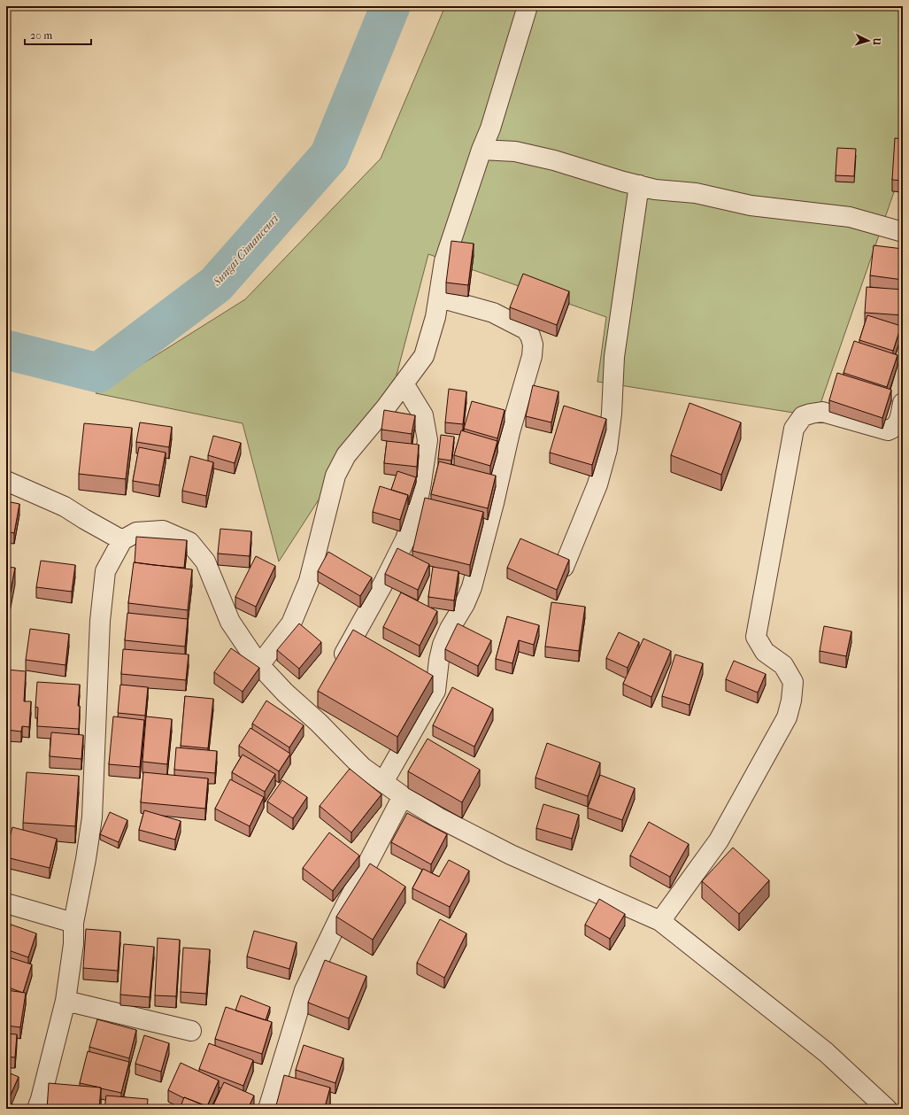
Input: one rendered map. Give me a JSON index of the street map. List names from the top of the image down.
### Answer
{
  "water": ["Sungai Cimanceuri"],
  "scale_bar": "20 m",
  "north": "right"
}
